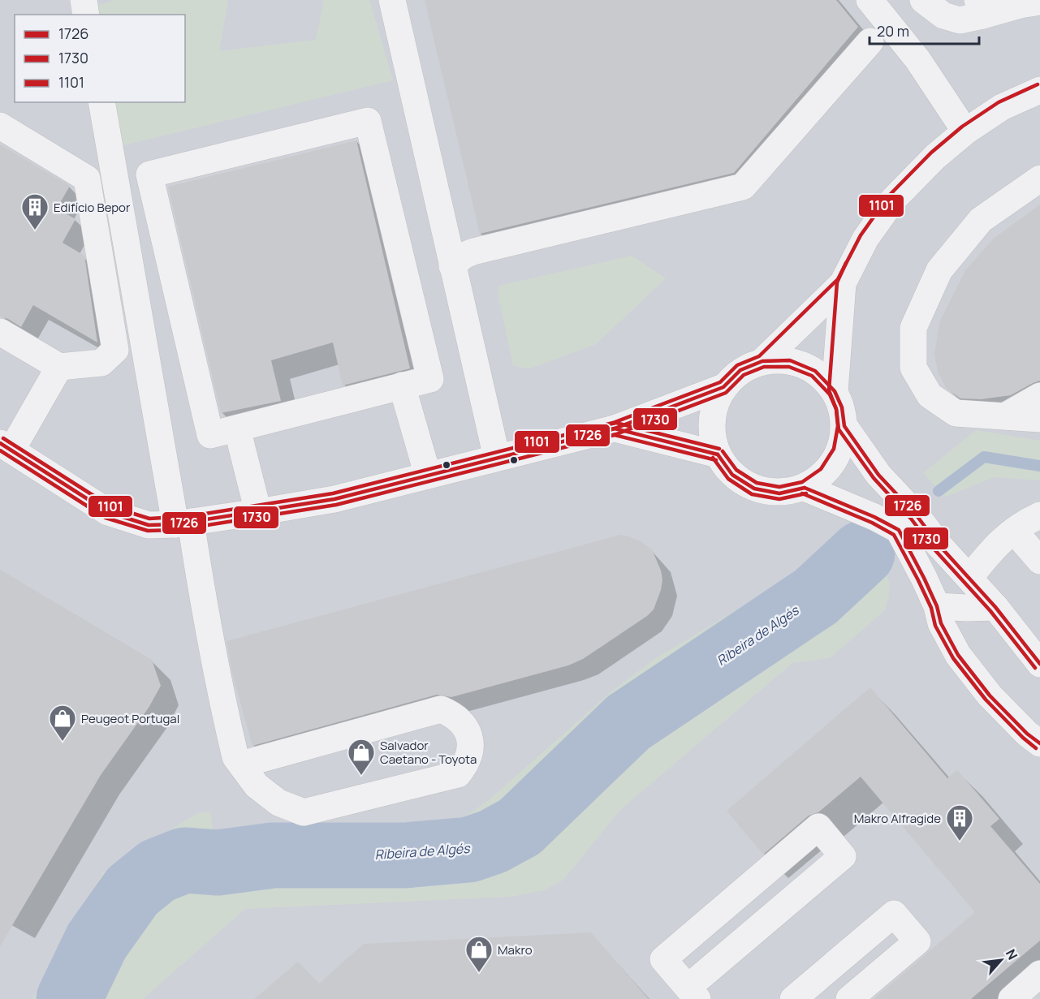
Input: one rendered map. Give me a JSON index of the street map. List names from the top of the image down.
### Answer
{
  "water": ["Ribeira de Algés"],
  "places": {
    "building": ["Edifício Bepor", "Makro Alfragide"],
    "shop": ["Peugeot Portugal", "Salvador Caetano - Toyota", "Makro"]
  },
  "lines": ["transit line 1101", "transit line 1726", "transit line 1730"],
  "legend": ["1726", "1730", "1101"],
  "scale_bar": "20 m",
  "north": "top right"
}
